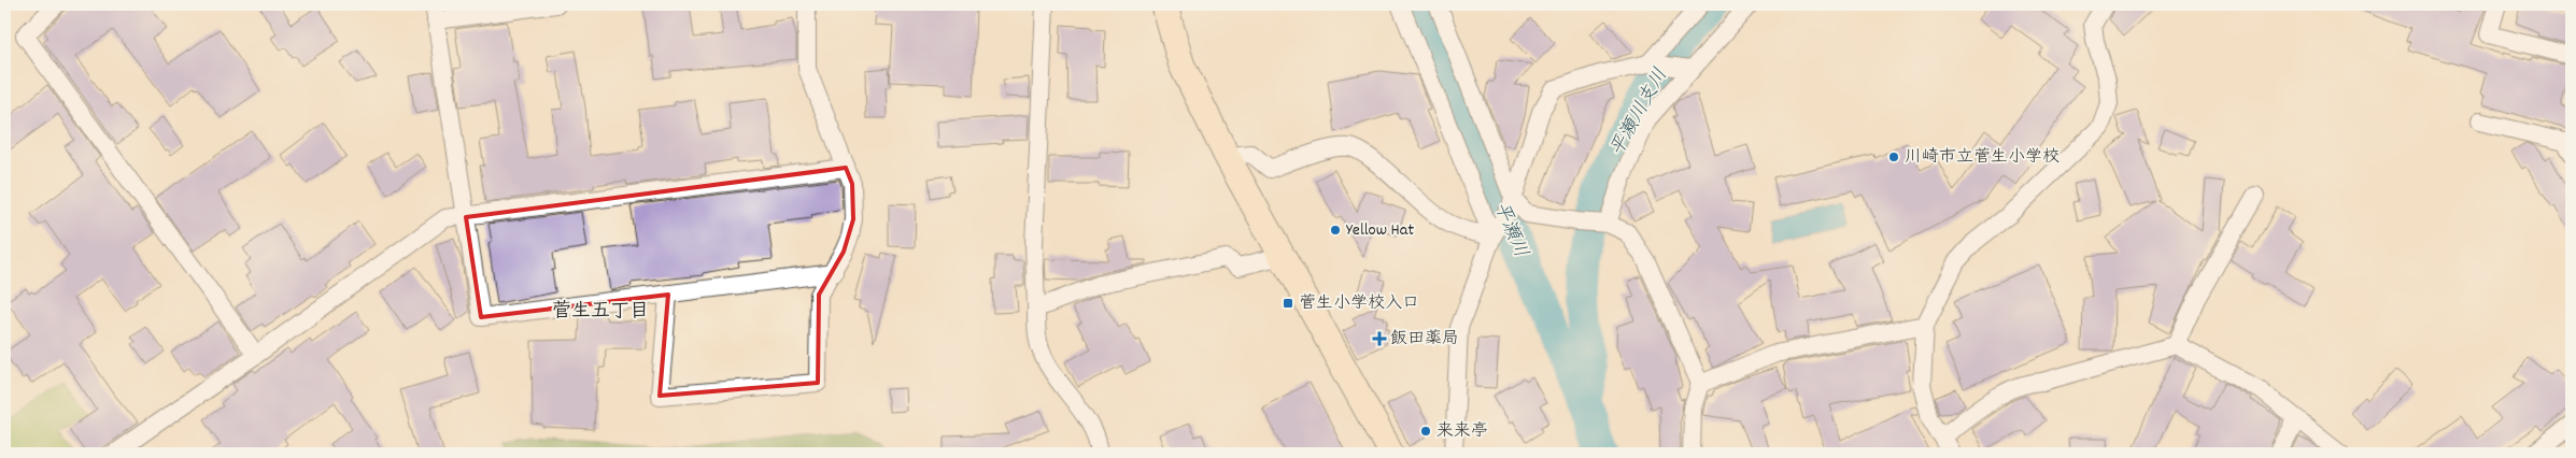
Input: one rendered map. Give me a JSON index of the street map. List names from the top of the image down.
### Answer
{
  "districts": ["菅生五丁目"],
  "water": ["平瀬川支川", "平瀬川"],
  "places": {
    "other": ["川崎市立菅生小学校", "Yellow Hat", "来来亭"],
    "transit": ["菅生小学校入口"],
    "health": ["飯田薬局"]
  }
}
